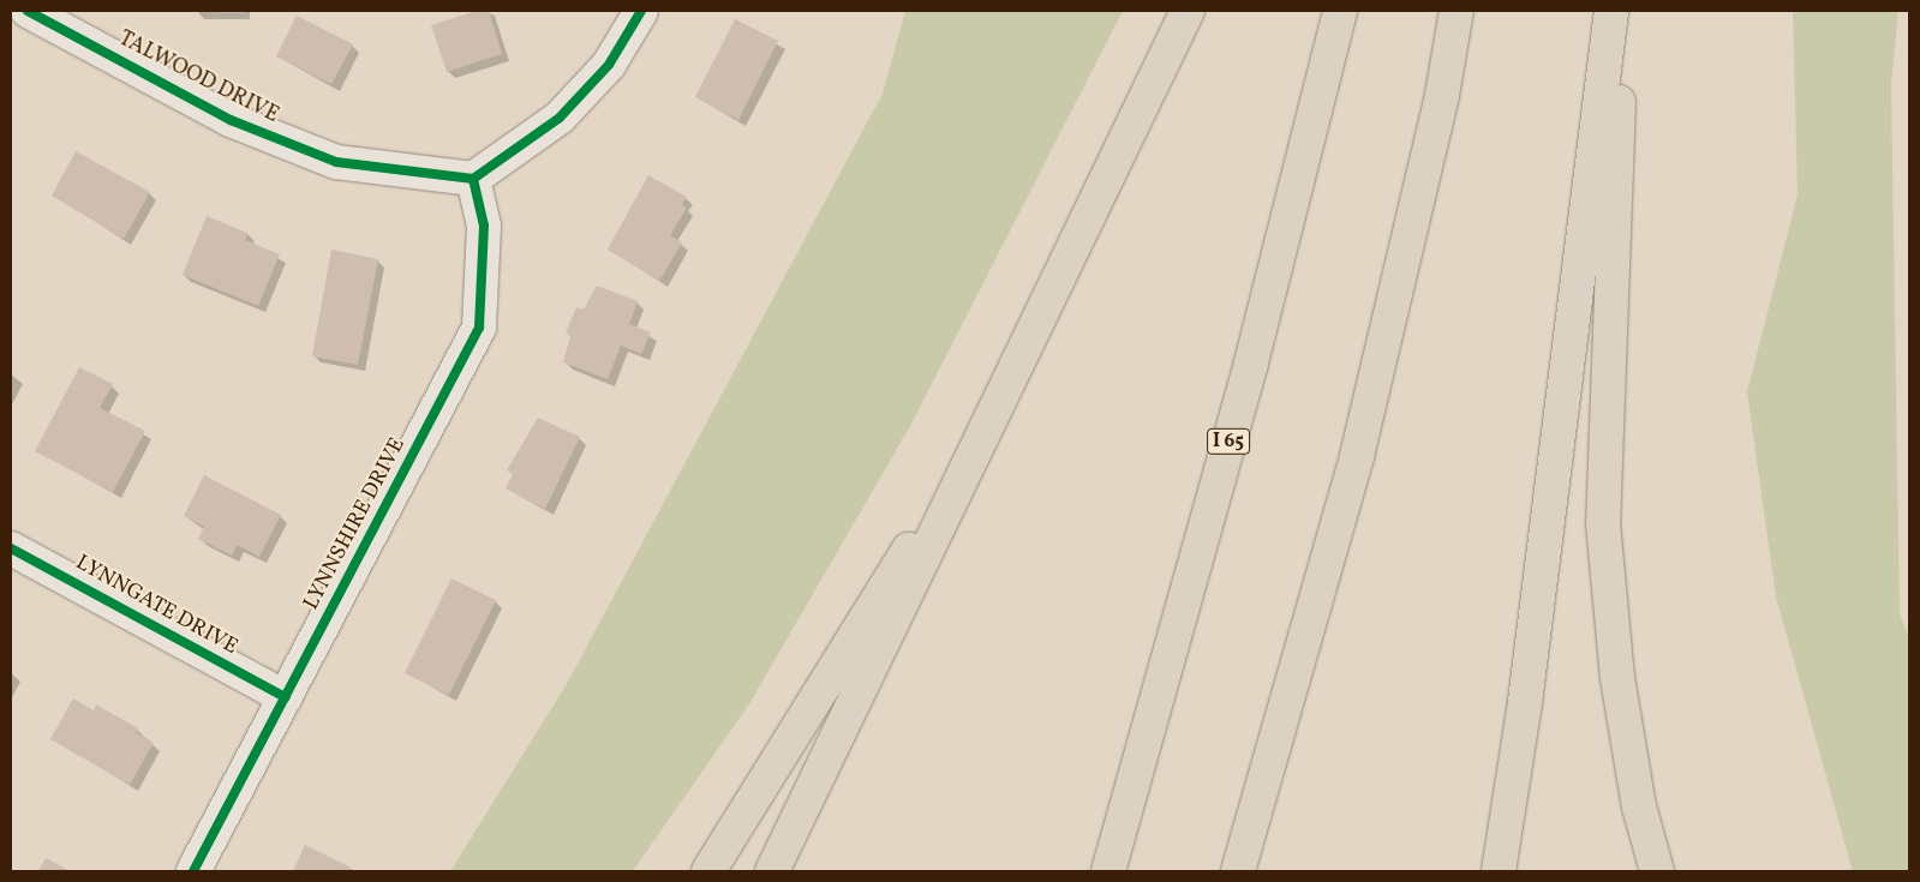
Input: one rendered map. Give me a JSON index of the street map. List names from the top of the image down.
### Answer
{
  "streets": {
    "highway": ["I 65"],
    "street": ["TALWOOD DRIVE", "LYNNSHIRE DRIVE", "LYNNGATE DRIVE"]
  },
  "crossings": [
    ["TALWOOD DRIVE", "LYNNSHIRE DRIVE"],
    ["LYNNSHIRE DRIVE", "LYNNGATE DRIVE"]
  ]
}
